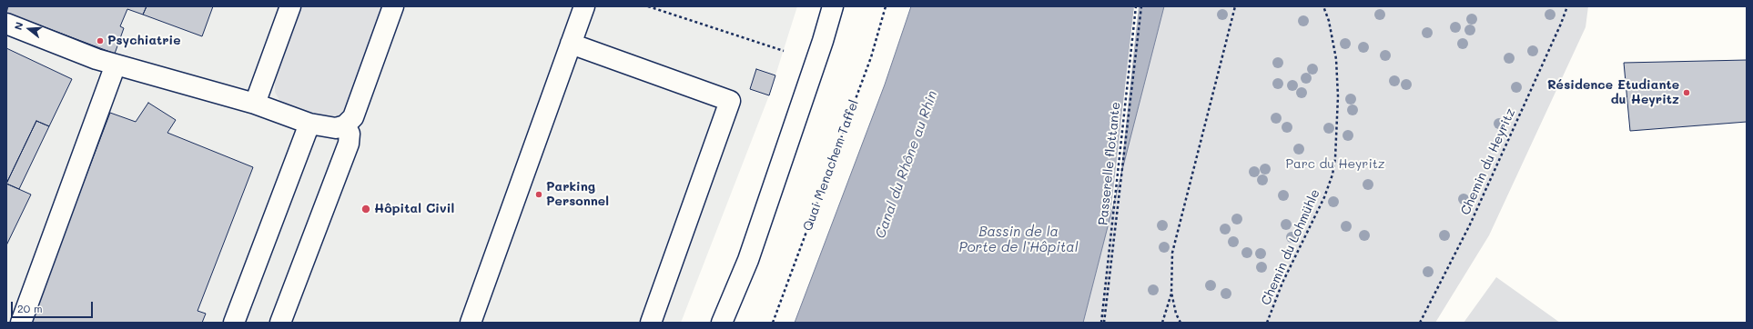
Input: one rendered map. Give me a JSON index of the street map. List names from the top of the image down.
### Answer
{
  "streets": {
    "path": [
      "Chemin du Heyritz",
      "Passerelle flottante",
      "Quai Menachem Taffel",
      "Chemin du Lohmühle"
    ]
  },
  "water": ["Canal du Rhône au Rhin", "Bassin de la Porte de l’Hôpital"],
  "parks": ["Parc du Heyritz"],
  "places": [
    "Psychiatrie",
    "Résidence Etudiante du Heyritz",
    "Parking Personnel",
    "Hôpital Civil"
  ],
  "scale_bar": "20 m",
  "north": "left"
}
